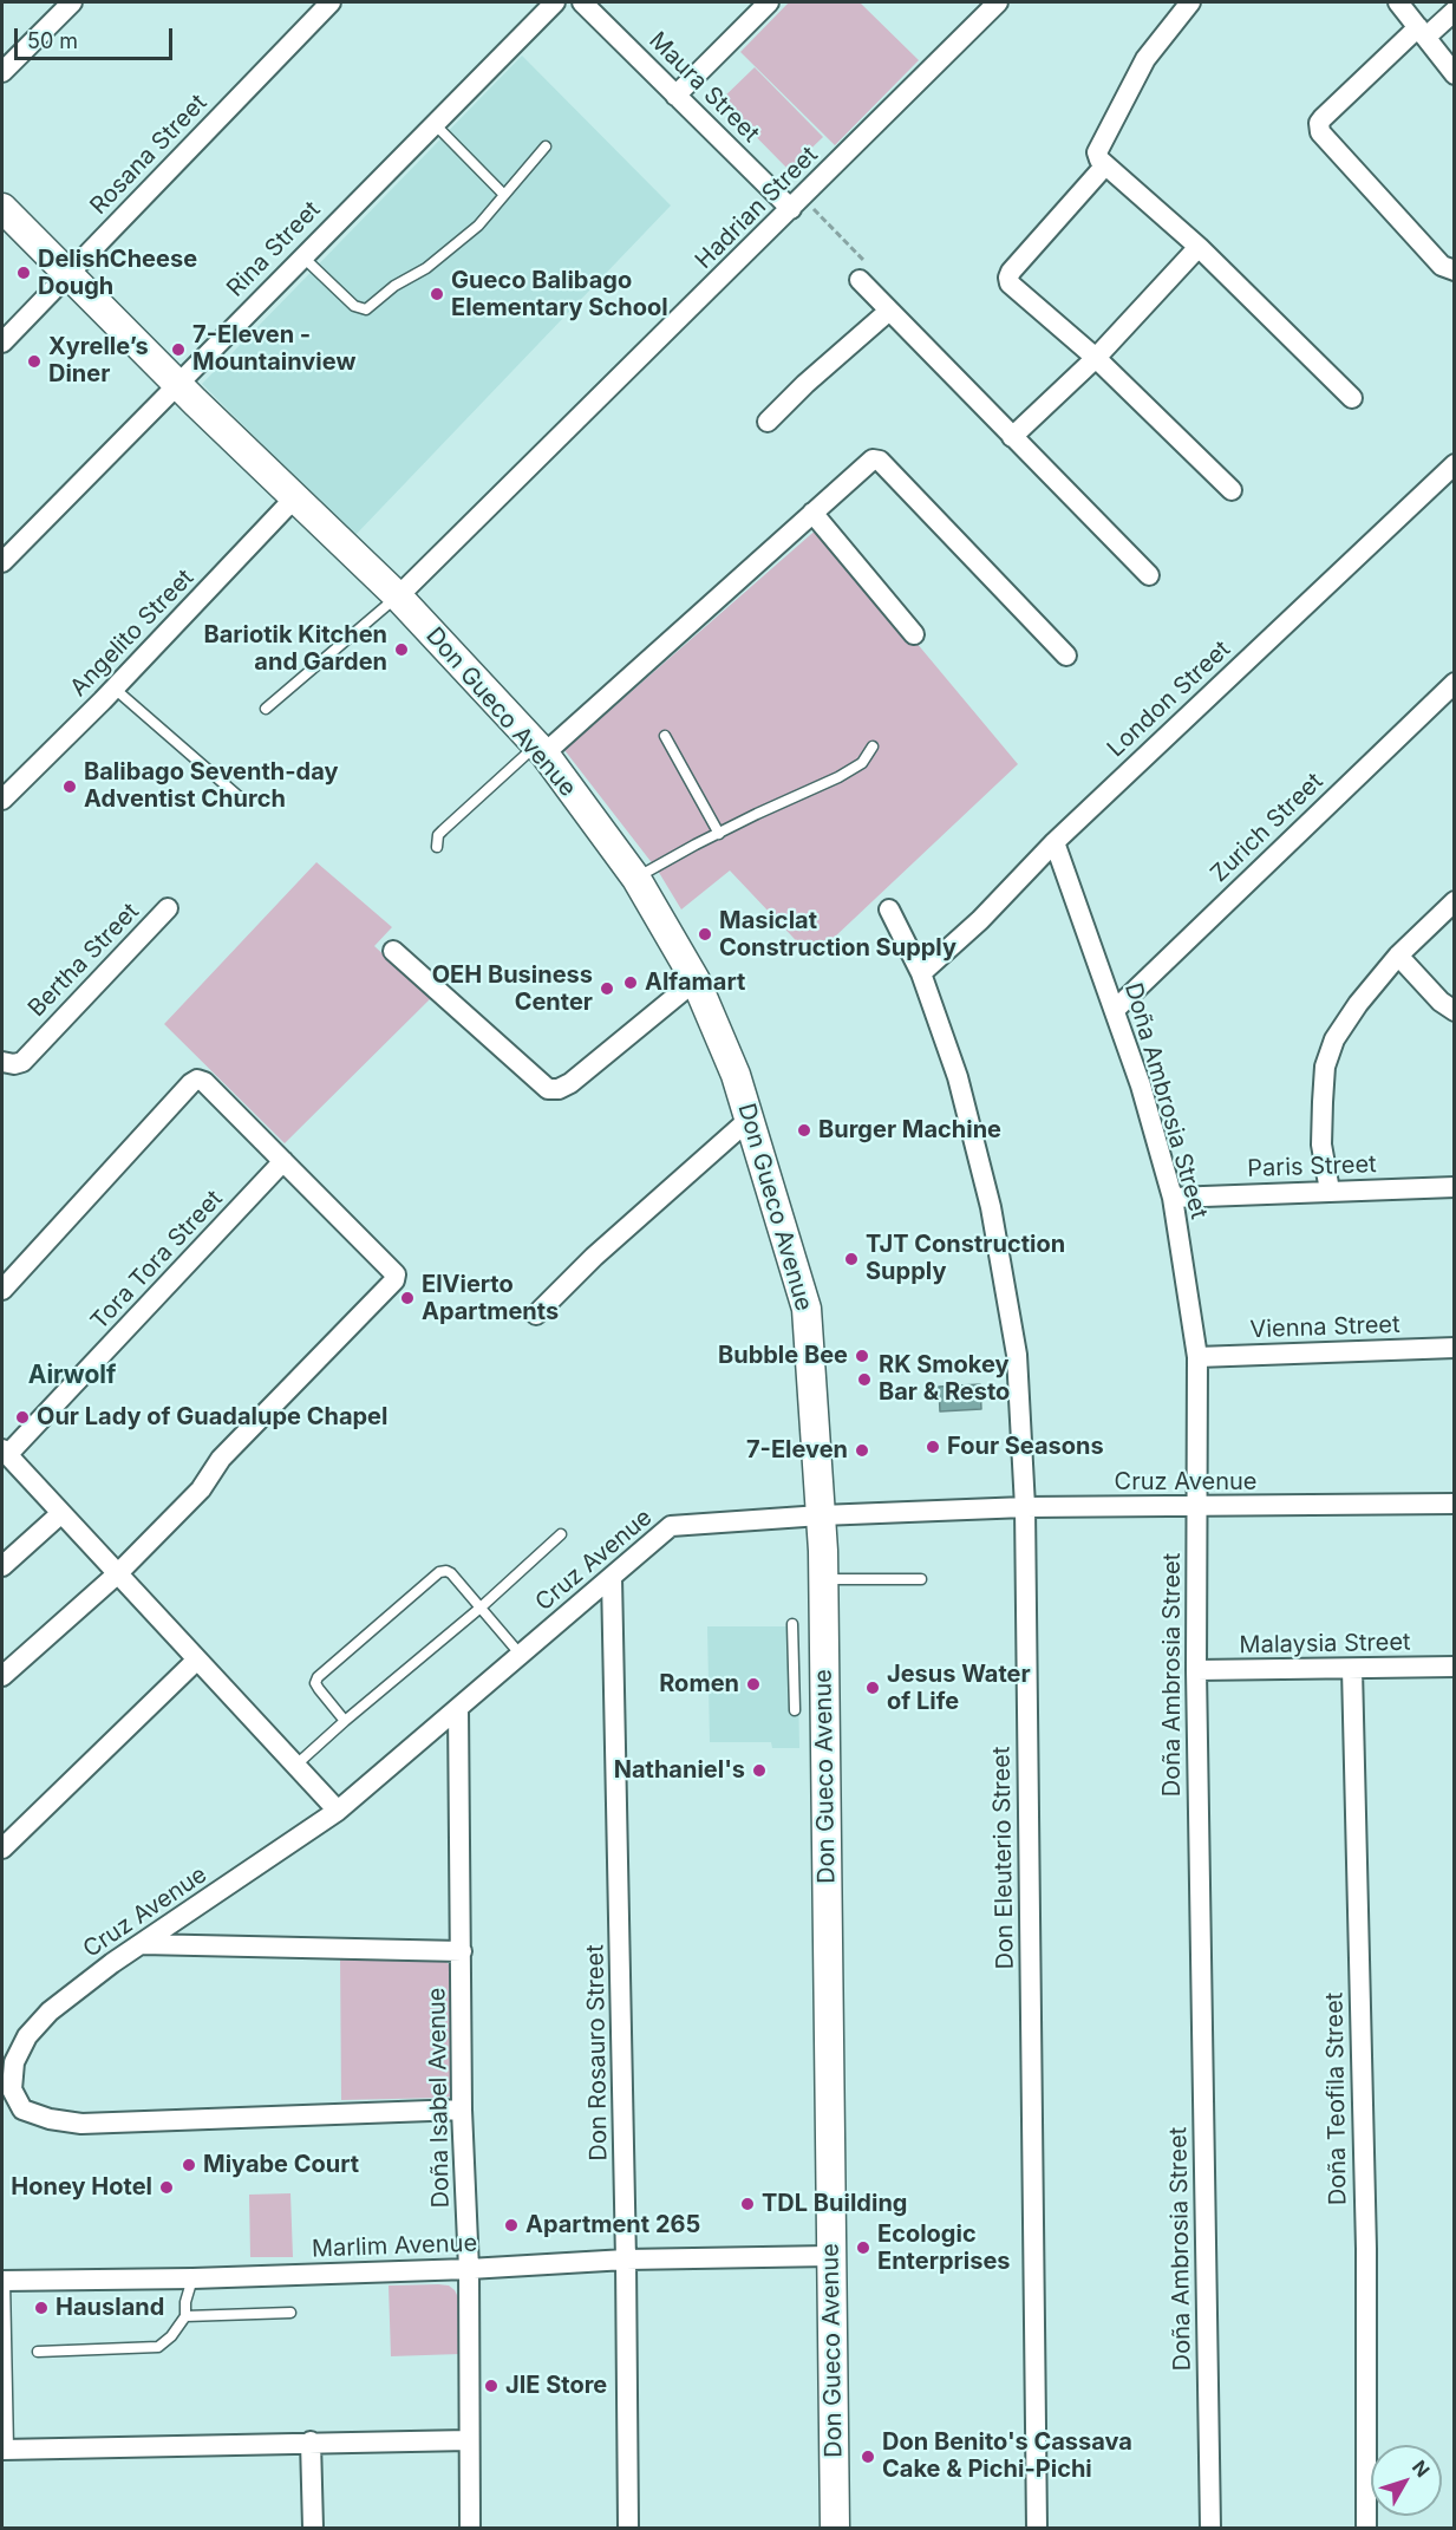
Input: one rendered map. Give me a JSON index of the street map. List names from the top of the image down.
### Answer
{
  "streets": {
    "main road": ["Don Gueco Avenue"],
    "street": [
      "Maura Street",
      "Rosana Street",
      "Hadrian Street",
      "Rina Street",
      "Angelito Street",
      "London Street",
      "Zurich Street",
      "Bertha Street",
      "Doña Ambrosia Street",
      "Paris Street",
      "Tora Tora Street",
      "Vienna Street",
      "Cruz Avenue",
      "Malaysia Street",
      "Don Eleuterio Street",
      "Don Rosauro Street",
      "Doña Isabel Avenue",
      "Doña Teofila Street",
      "Marlim Avenue"
    ]
  },
  "crossings": [
    ["Maura Street", "Hadrian Street"],
    ["Rosana Street", "Don Gueco Avenue"],
    ["Hadrian Street", "Don Gueco Avenue"],
    ["Rina Street", "Don Gueco Avenue"],
    ["Angelito Street", "Don Gueco Avenue"],
    ["London Street", "Doña Ambrosia Street"],
    ["London Street", "Don Eleuterio Street"],
    ["Don Gueco Avenue", "Cruz Avenue"],
    ["Don Gueco Avenue", "Marlim Avenue"],
    ["Zurich Street", "Doña Ambrosia Street"],
    ["Doña Ambrosia Street", "Paris Street"],
    ["Doña Ambrosia Street", "Vienna Street"],
    ["Doña Ambrosia Street", "Cruz Avenue"],
    ["Doña Ambrosia Street", "Malaysia Street"],
    ["Cruz Avenue", "Don Eleuterio Street"],
    ["Cruz Avenue", "Don Rosauro Street"],
    ["Cruz Avenue", "Doña Isabel Avenue"],
    ["Malaysia Street", "Doña Teofila Street"],
    ["Don Rosauro Street", "Marlim Avenue"],
    ["Doña Isabel Avenue", "Marlim Avenue"]
  ],
  "districts": ["Airwolf"],
  "places": [
    "DelishCheese Dough",
    "Gueco Balibago Elementary School",
    "7-Eleven - Mountainview",
    "Xyrelle’s Diner",
    "Bariotik Kitchen and Garden",
    "Balibago Seventh-day Adventist Church",
    "Masiclat Construction Supply",
    "Alfamart",
    "OEH Business Center",
    "Burger Machine",
    "TJT Construction Supply",
    "ElVierto Apartments",
    "Bubble Bee",
    "RK Smokey Bar & Resto",
    "Our Lady of Guadalupe Chapel",
    "Four Seasons",
    "7-Eleven",
    "Romen",
    "Jesus Water of Life",
    "Nathaniel's",
    "Miyabe Court",
    "Honey Hotel",
    "TDL Building",
    "Apartment 265",
    "Ecologic Enterprises",
    "Hausland",
    "JIE Store",
    "Don Benito's Cassava Cake & Pichi-Pichi"
  ],
  "scale_bar": "50 m",
  "north": "top right"
}
